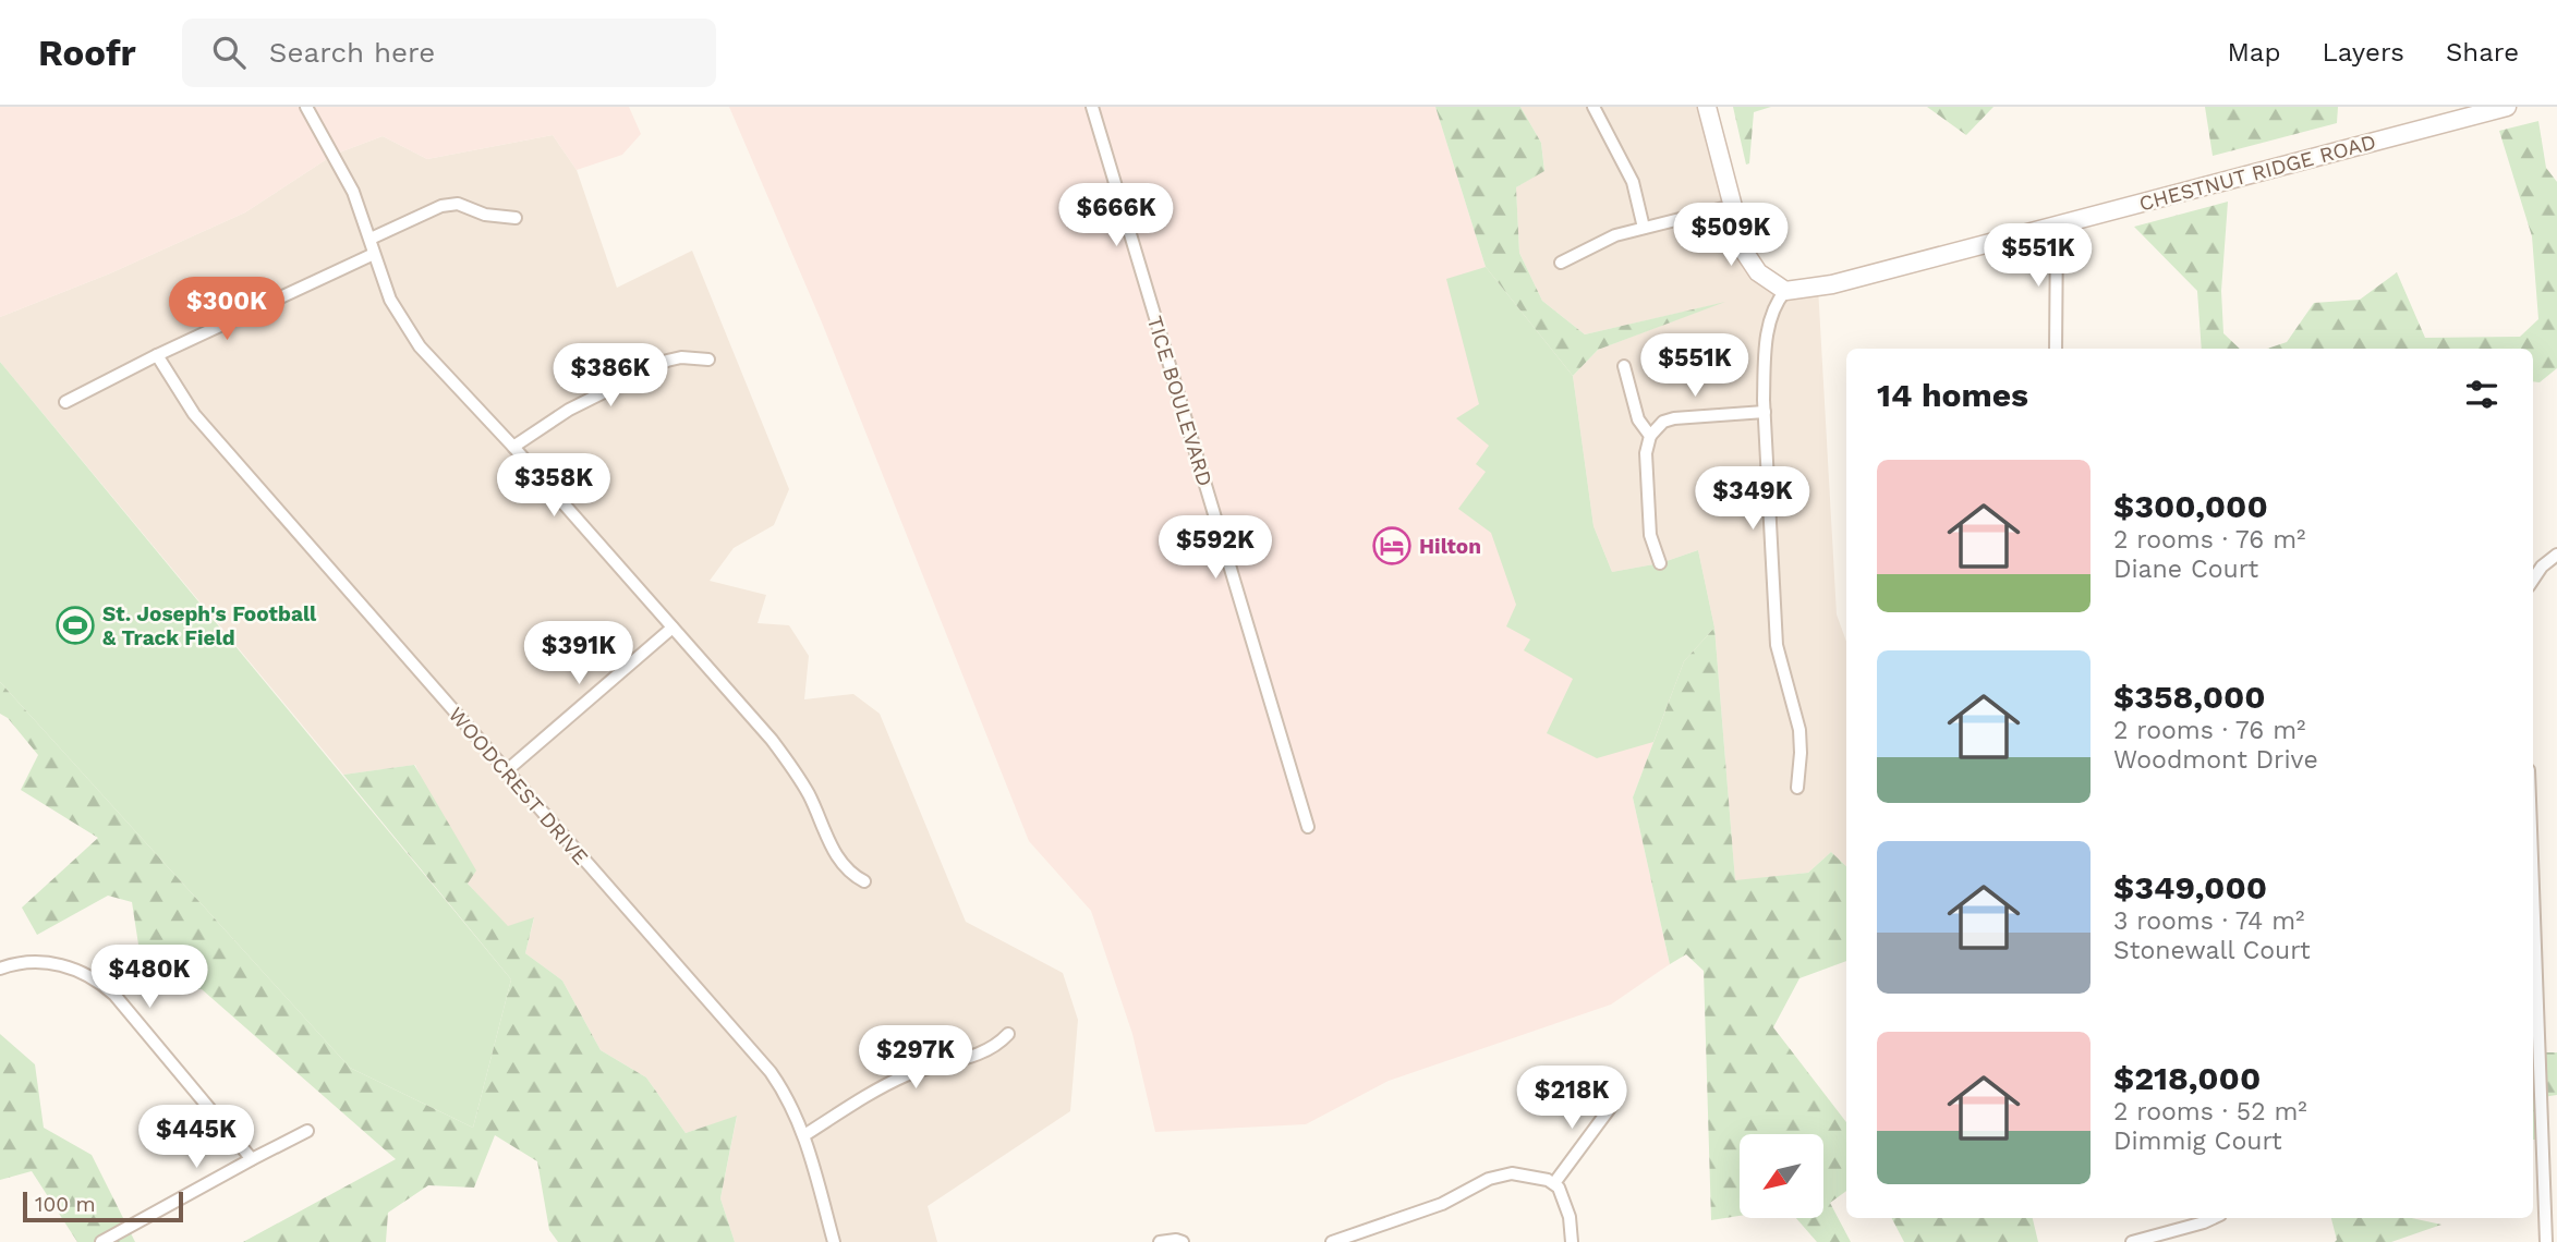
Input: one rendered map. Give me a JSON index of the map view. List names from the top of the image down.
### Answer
{
  "streets": {
    "main road": ["CHESTNUT RIDGE ROAD"],
    "street": ["TICE BOULEVARD", "WOODCREST DRIVE"]
  },
  "places": {
    "hotel": ["Hilton"],
    "sports": ["St. Joseph's Football & Track Field"]
  },
  "scale_bar": "100 m",
  "north": "bottom left",
  "page": {
    "header": "Roofr",
    "search": "Search here",
    "nav": ["Map", "Layers", "Share"],
    "price": [
      "$666K",
      "$509K",
      "$551K",
      "$300K",
      "$551K",
      "$386K",
      "$358K",
      "$349K",
      "$592K",
      "$391K",
      "$480K",
      "$297K",
      "$218K",
      "$445K"
    ],
    "heading": "14 homes",
    "list": [
      {
        "name": "$300,000",
        "note": "2 rooms · 76 m² · Diane Court"
      },
      {
        "name": "$358,000",
        "note": "2 rooms · 76 m² · Woodmont Drive"
      },
      {
        "name": "$349,000",
        "note": "3 rooms · 74 m² · Stonewall Court"
      },
      {
        "name": "$218,000",
        "note": "2 rooms · 52 m² · Dimmig Court"
      }
    ],
    "scale": "100 m"
  }
}
